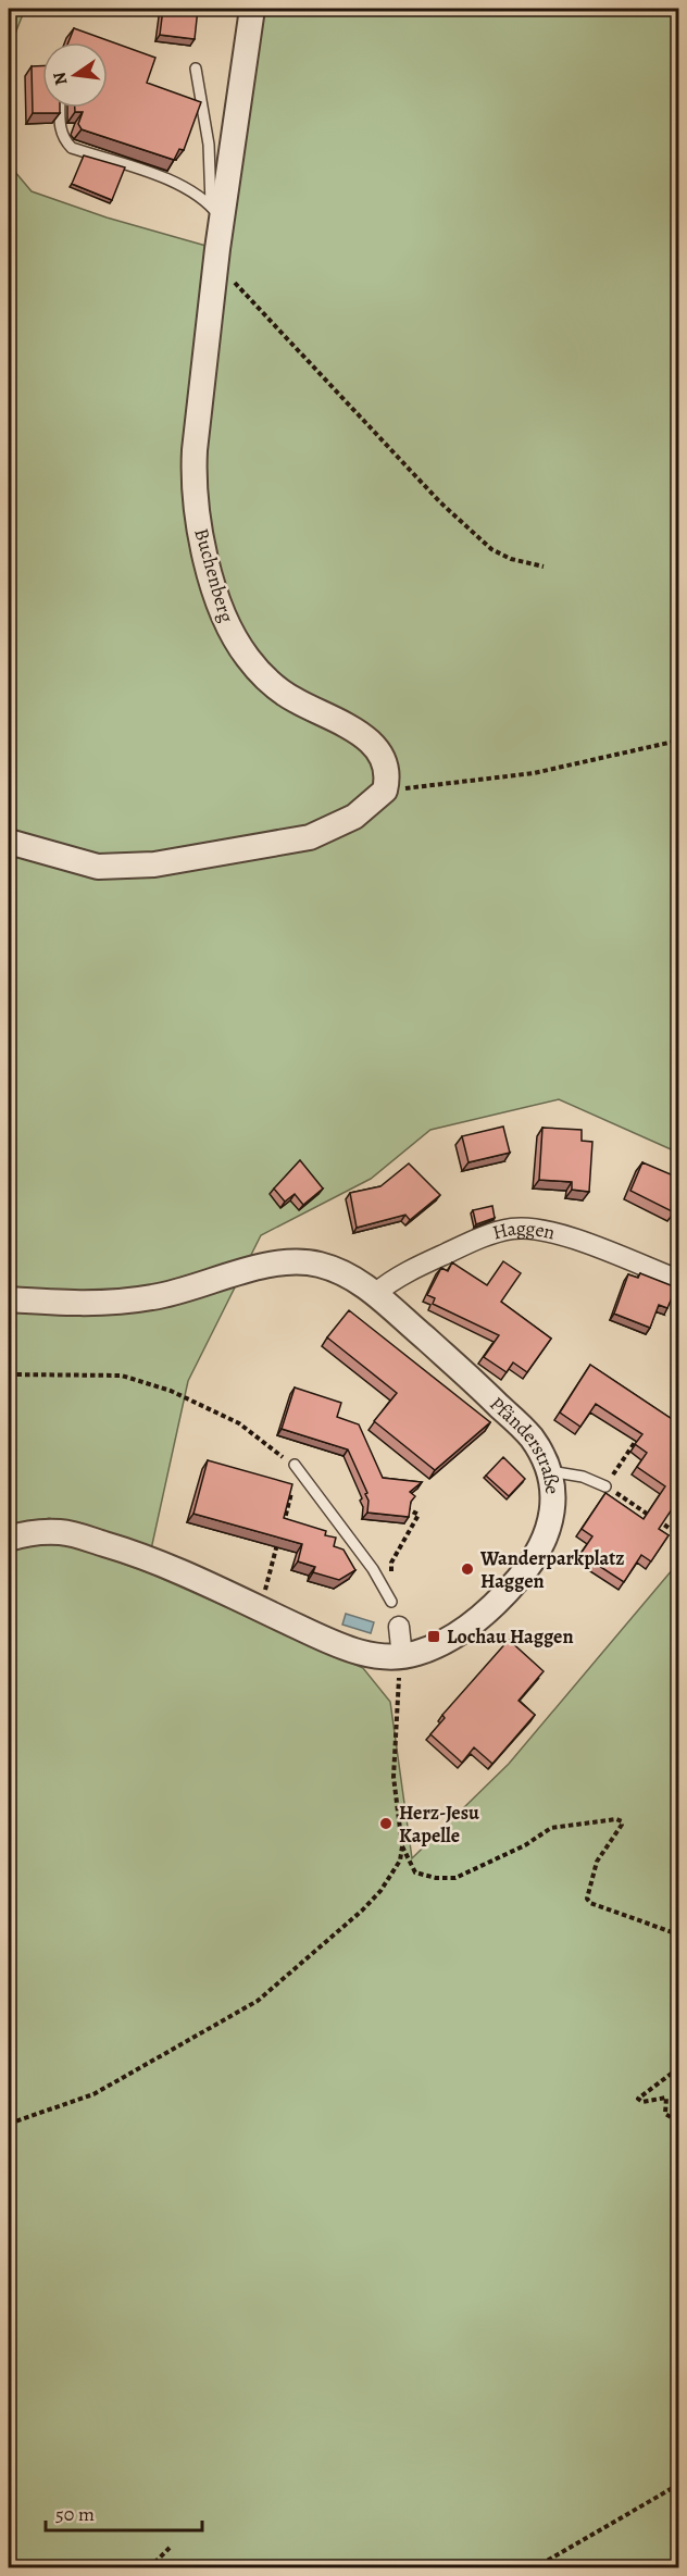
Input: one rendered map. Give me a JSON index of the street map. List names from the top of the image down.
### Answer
{
  "streets": {
    "street": ["Buchenberg", "Haggen", "Pfänderstraße"]
  },
  "crossings": [
    ["Haggen", "Pfänderstraße"]
  ],
  "places": {
    "other": ["Wanderparkplatz Haggen", "Herz-Jesu Kapelle"],
    "transit": ["Lochau Haggen"]
  },
  "scale_bar": "50 m",
  "north": "left"
}
